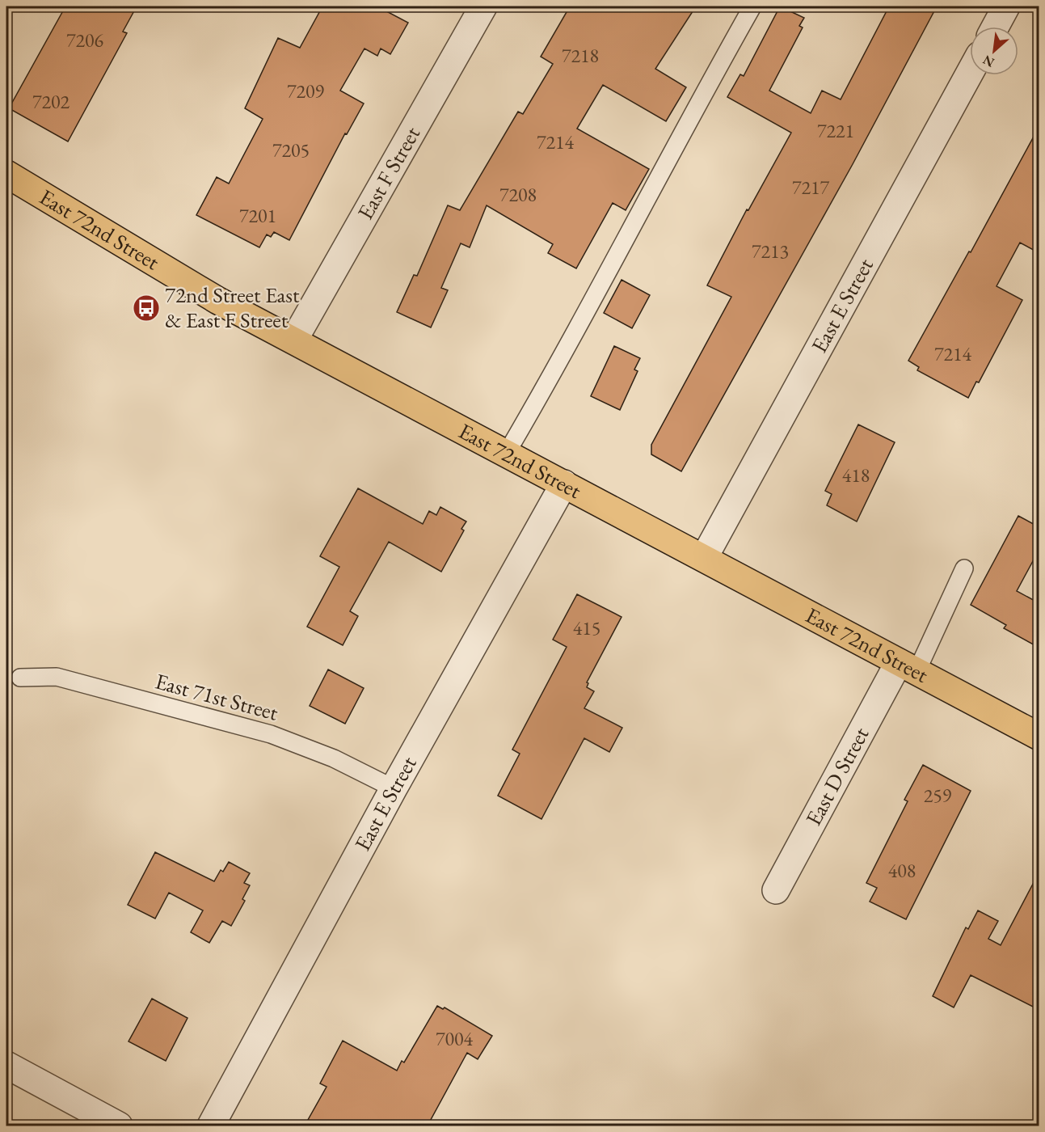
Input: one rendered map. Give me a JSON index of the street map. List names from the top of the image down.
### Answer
{
  "streets": {
    "main road": ["East 72nd Street"],
    "street": ["East F Street", "East E Street", "East D Street"],
    "lane": ["East 71st Street"]
  },
  "crossings": [
    ["East F Street", "East 72nd Street"],
    ["East 72nd Street", "East E Street"],
    ["East 72nd Street", "East D Street"],
    ["East E Street", "East 71st Street"]
  ],
  "places": {
    "bus stop": ["72nd Street East & East F Street"]
  },
  "house_numbers": [
    "7206",
    "7218",
    "7209",
    "7202",
    "7221",
    "7214",
    "7205",
    "7217",
    "7208",
    "7201",
    "7213",
    "7214",
    "418",
    "415",
    "259",
    "408",
    "7004"
  ],
  "north": "bottom left"
}
